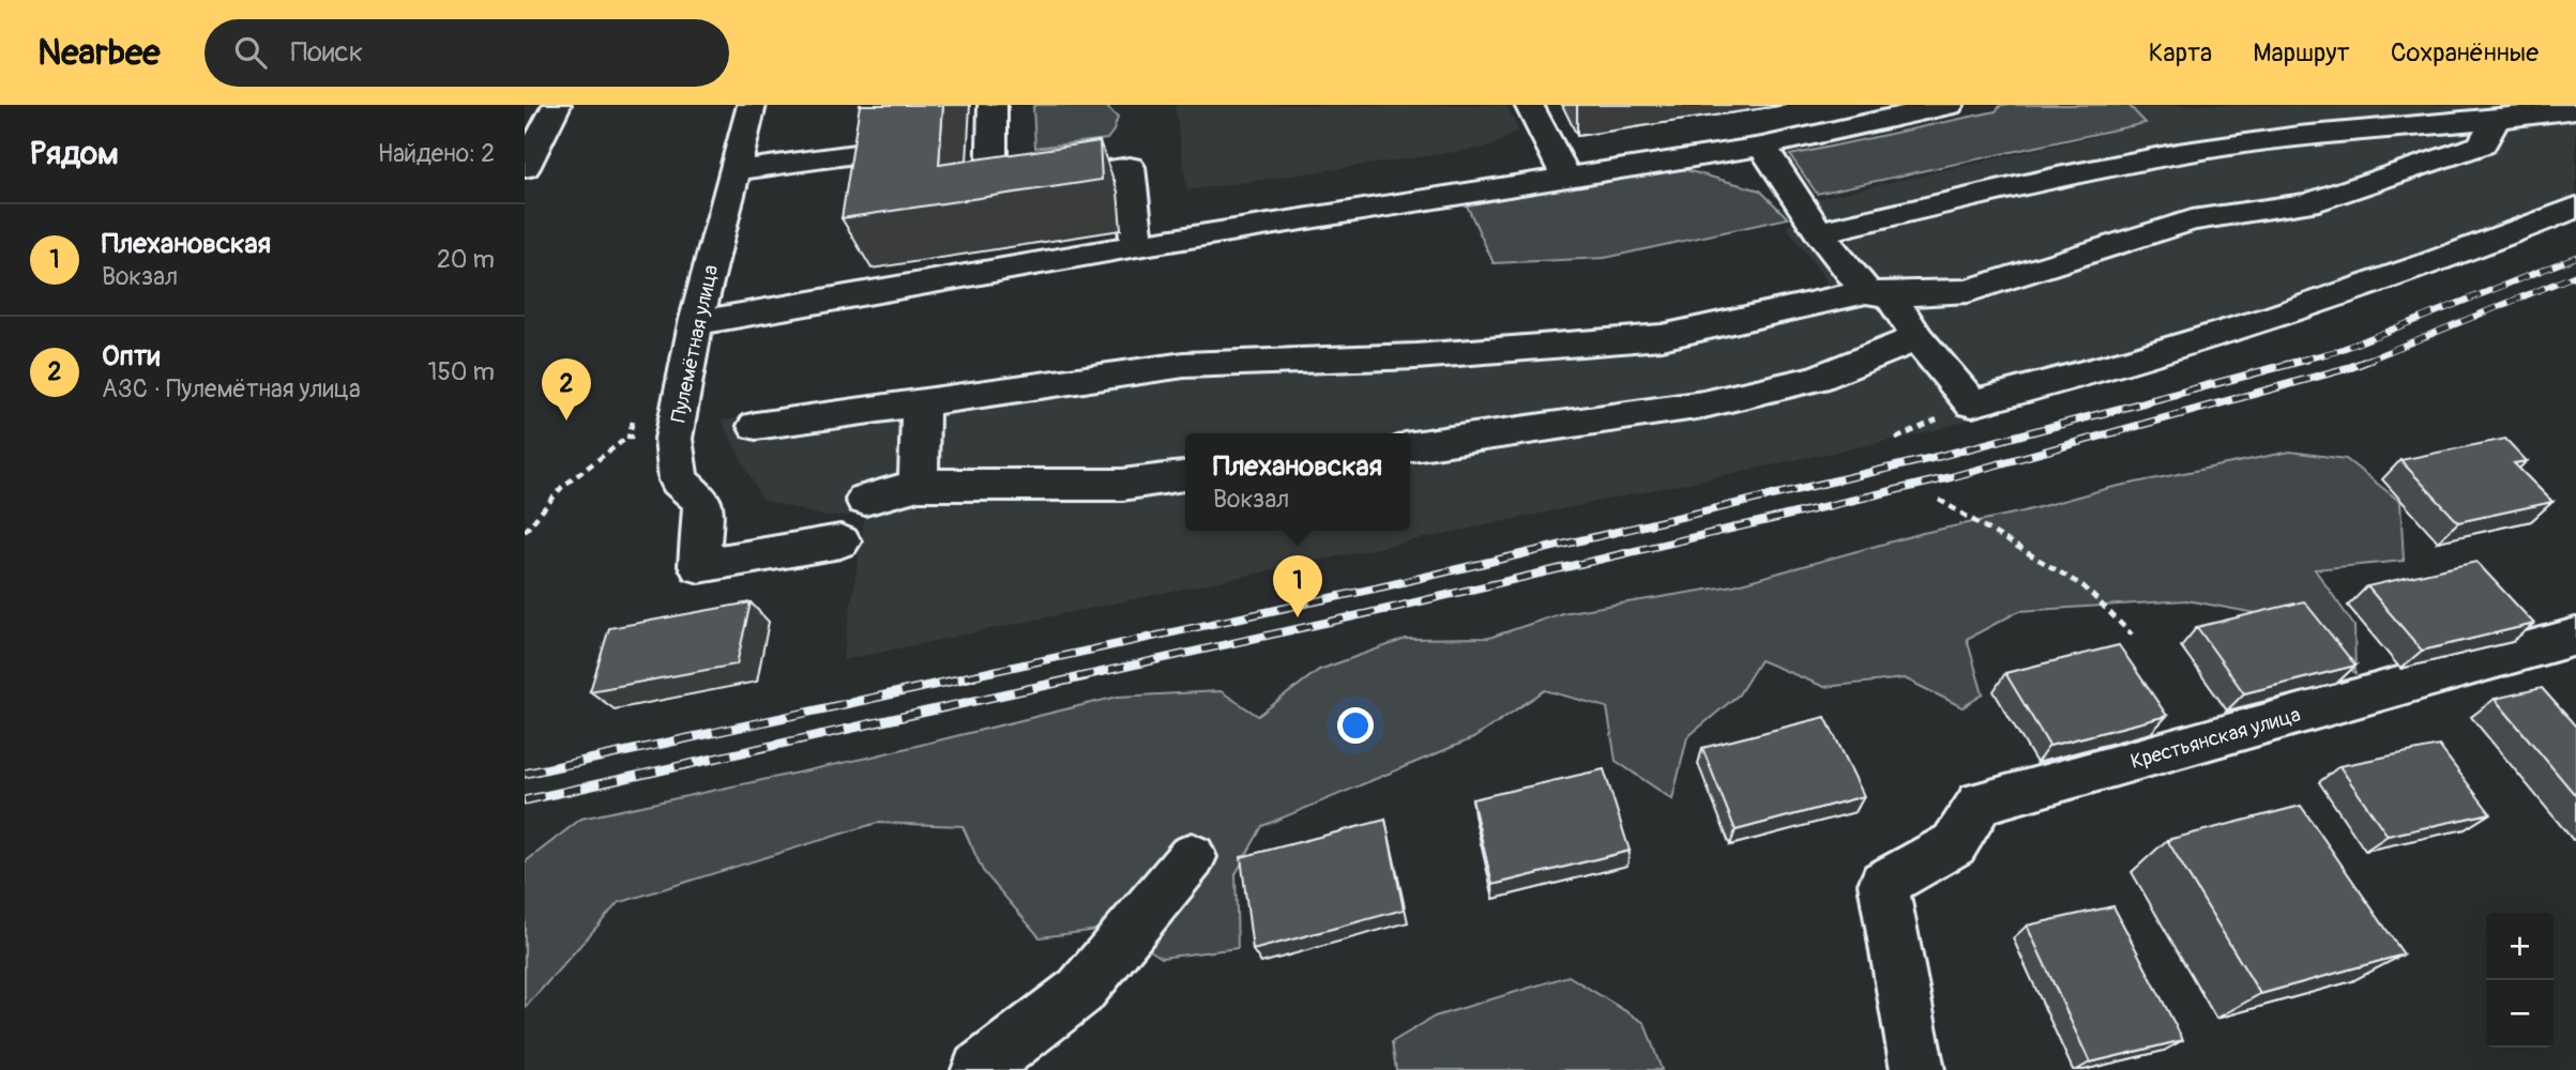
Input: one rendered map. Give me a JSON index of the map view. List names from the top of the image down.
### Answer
{
  "streets": {
    "main road": ["Пулемётная улица", "Крестьянская улица"]
  },
  "page": {
    "header": "Nearbee",
    "search": "Поиск",
    "nav": ["Карта", "Маршрут", "Сохранённые"],
    "heading": ["Рядом", "Найдено: 2"],
    "list": [
      {
        "mark": "1",
        "name": "Плехановская",
        "note": "Вокзал",
        "value": "20 m"
      },
      {
        "mark": "2",
        "name": "Опти",
        "note": "АЗС · Пулемётная улица",
        "value": "150 m"
      }
    ],
    "pins": ["2", "1"],
    "popup": ["Плехановская", "Вокзал"],
    "map_buttons": ["+", "−"]
  }
}
